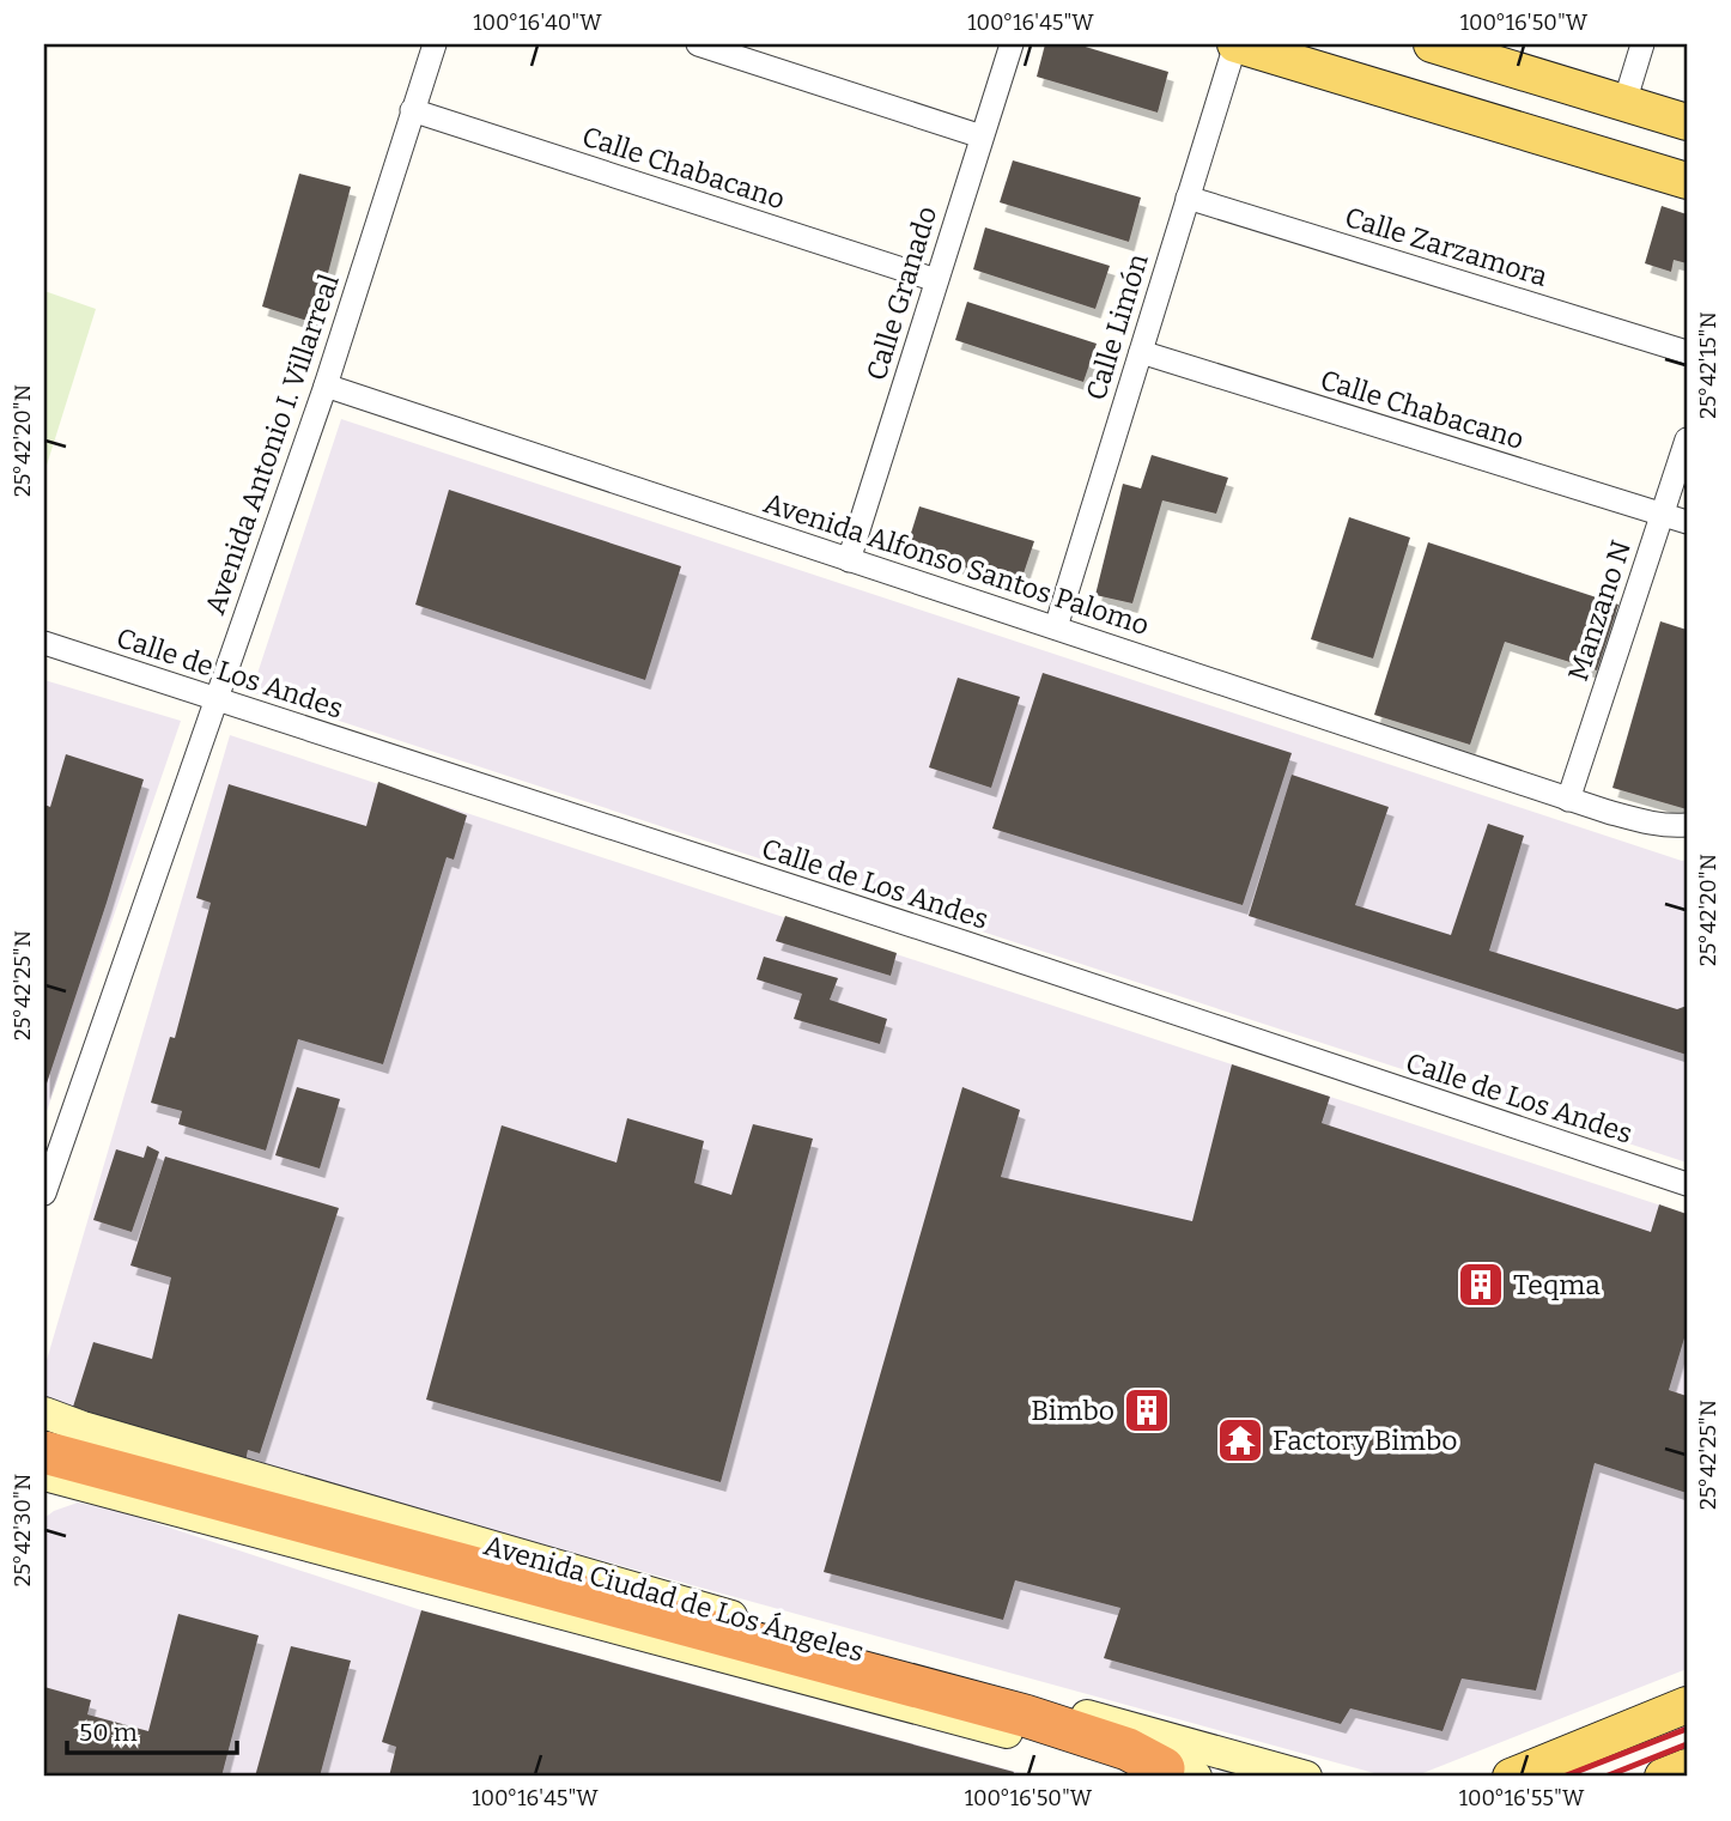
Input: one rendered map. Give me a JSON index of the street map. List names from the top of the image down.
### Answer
{
  "streets": {
    "main road": ["Avenida Ciudad de Los Ángeles"],
    "street": [
      "Calle Chabacano",
      "Calle Zarzamora",
      "Calle Granado",
      "Calle Limón",
      "Avenida Antonio I. Villarreal",
      "Avenida Alfonso Santos Palomo",
      "Manzano N",
      "Calle de Los Andes"
    ]
  },
  "crossings": [
    ["Calle Chabacano", "Calle Granado"],
    ["Calle Chabacano", "Calle Limón"],
    ["Calle Chabacano", "Avenida Antonio I. Villarreal"],
    ["Calle Chabacano", "Manzano N"],
    ["Calle Zarzamora", "Calle Limón"],
    ["Calle Granado", "Avenida Alfonso Santos Palomo"],
    ["Calle Limón", "Avenida Alfonso Santos Palomo"],
    ["Avenida Antonio I. Villarreal", "Avenida Alfonso Santos Palomo"],
    ["Avenida Antonio I. Villarreal", "Calle de Los Andes"],
    ["Avenida Alfonso Santos Palomo", "Manzano N"]
  ],
  "places": {
    "building": ["Teqma", "Bimbo"],
    "temple": ["Factory Bimbo"]
  },
  "scale_bar": "50 m",
  "coordinates": [
    "100°16'40\"W",
    "100°16'45\"W",
    "100°16'50\"W",
    "25°42'15\"N",
    "25°42'20\"N",
    "25°42'25\"N",
    "25°42'30\"N",
    "100°16'55\"W"
  ]
}
